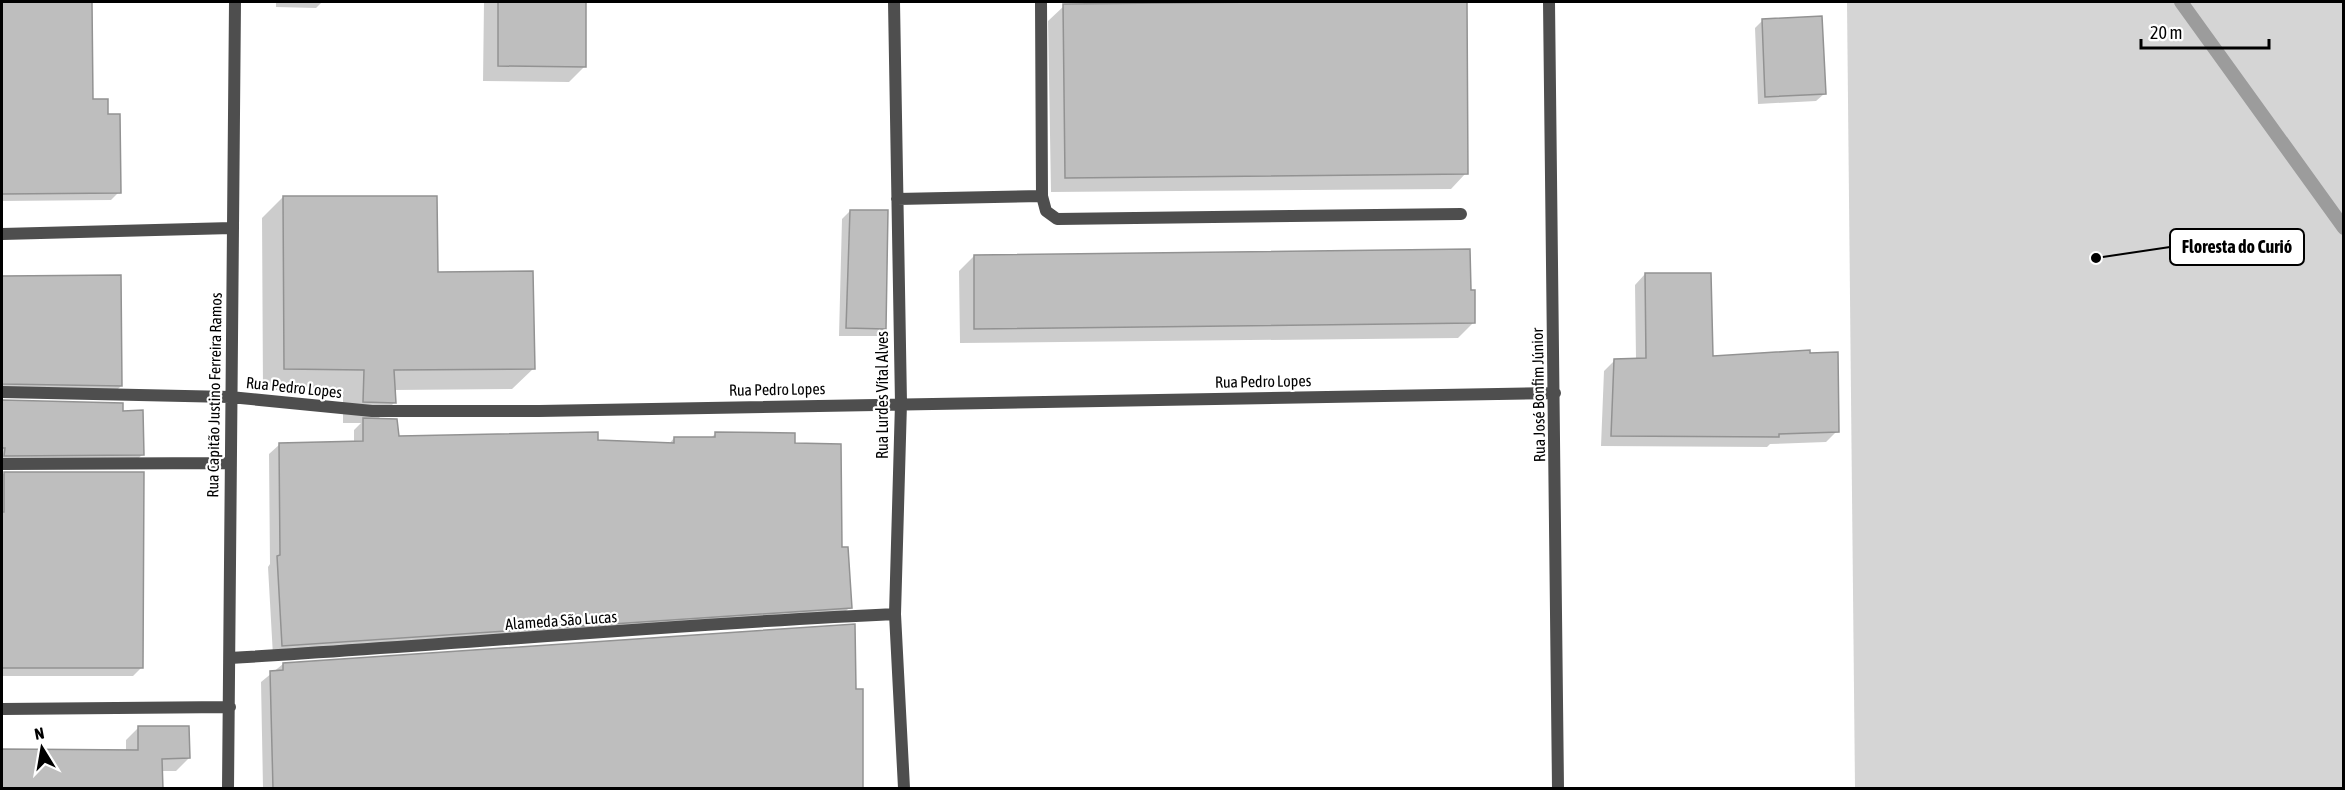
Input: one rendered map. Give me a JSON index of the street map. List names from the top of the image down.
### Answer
{
  "streets": {
    "street": [
      "Rua Pedro Lopes",
      "Rua Capitão Justino Ferreira Ramos",
      "Rua Lurdes Vítal Alves",
      "Rua José Bonfim Júnior",
      "Alameda São Lucas"
    ]
  },
  "crossings": [
    ["Rua Pedro Lopes", "Rua Capitão Justino Ferreira Ramos"],
    ["Rua Pedro Lopes", "Rua Lurdes Vítal Alves"],
    ["Rua Pedro Lopes", "Rua José Bonfim Júnior"],
    ["Rua Capitão Justino Ferreira Ramos", "Alameda São Lucas"],
    ["Rua Lurdes Vítal Alves", "Alameda São Lucas"]
  ],
  "places": ["Floresta do Curió"],
  "scale_bar": "20 m",
  "north": "top"
}
